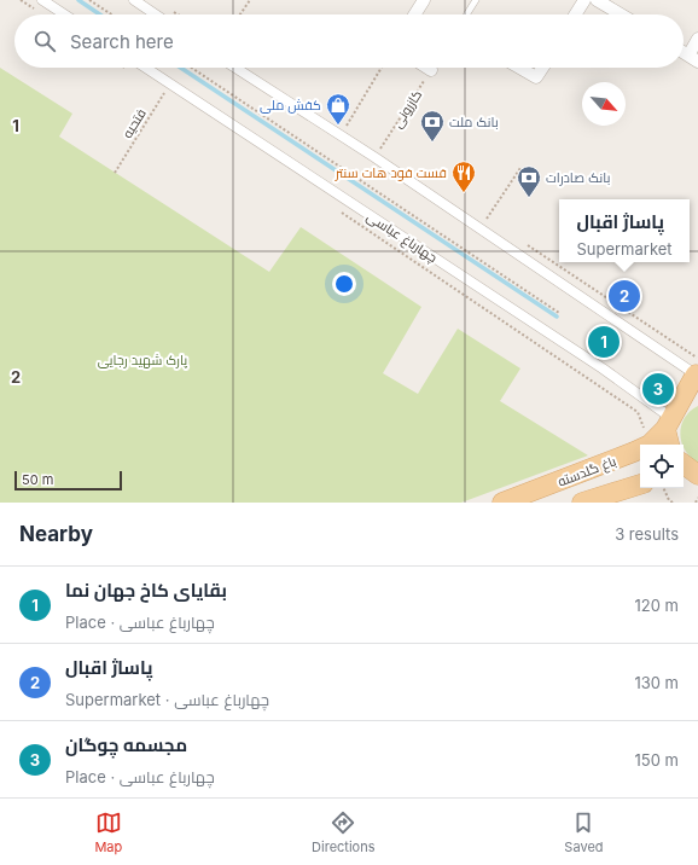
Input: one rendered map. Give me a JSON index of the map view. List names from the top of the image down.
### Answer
{
  "streets": {
    "main road": ["باغ گلدسته"],
    "street": ["چهارباغ عباسی"],
    "path": ["کازرونی", "فتحیه"]
  },
  "crossings": [
    ["فتحیه", "چهارباغ عباسی"],
    ["چهارباغ عباسی", "باغ گلدسته"]
  ],
  "parks": ["پارک شهید رجایی"],
  "places": {
    "shop": ["کفش ملی"],
    "bank": ["بانک ملت", "بانک صادرات"],
    "restaurant": ["فست فود هات سنتر"]
  },
  "scale_bar": "50 m",
  "north": "bottom right",
  "page": {
    "search": "Search here",
    "popup": ["پاساژ اقبال", "Supermarket"],
    "pins": ["2", "1", "3"],
    "scale": "50 m",
    "heading": ["Nearby", "3 results"],
    "list": [
      {
        "mark": "1",
        "name": "بقایای کاخ جهان نما",
        "note": "Place · چهارباغ عباسی",
        "value": "120 m"
      },
      {
        "mark": "2",
        "name": "پاساژ اقبال",
        "note": "Supermarket · چهارباغ عباسی",
        "value": "130 m"
      },
      {
        "mark": "3",
        "name": "مجسمه چوگان",
        "note": "Place · چهارباغ عباسی",
        "value": "150 m"
      }
    ],
    "nav": ["Map", "Directions", "Saved"]
  },
  "grid": {
    "rows": ["1", "2"]
  }
}
